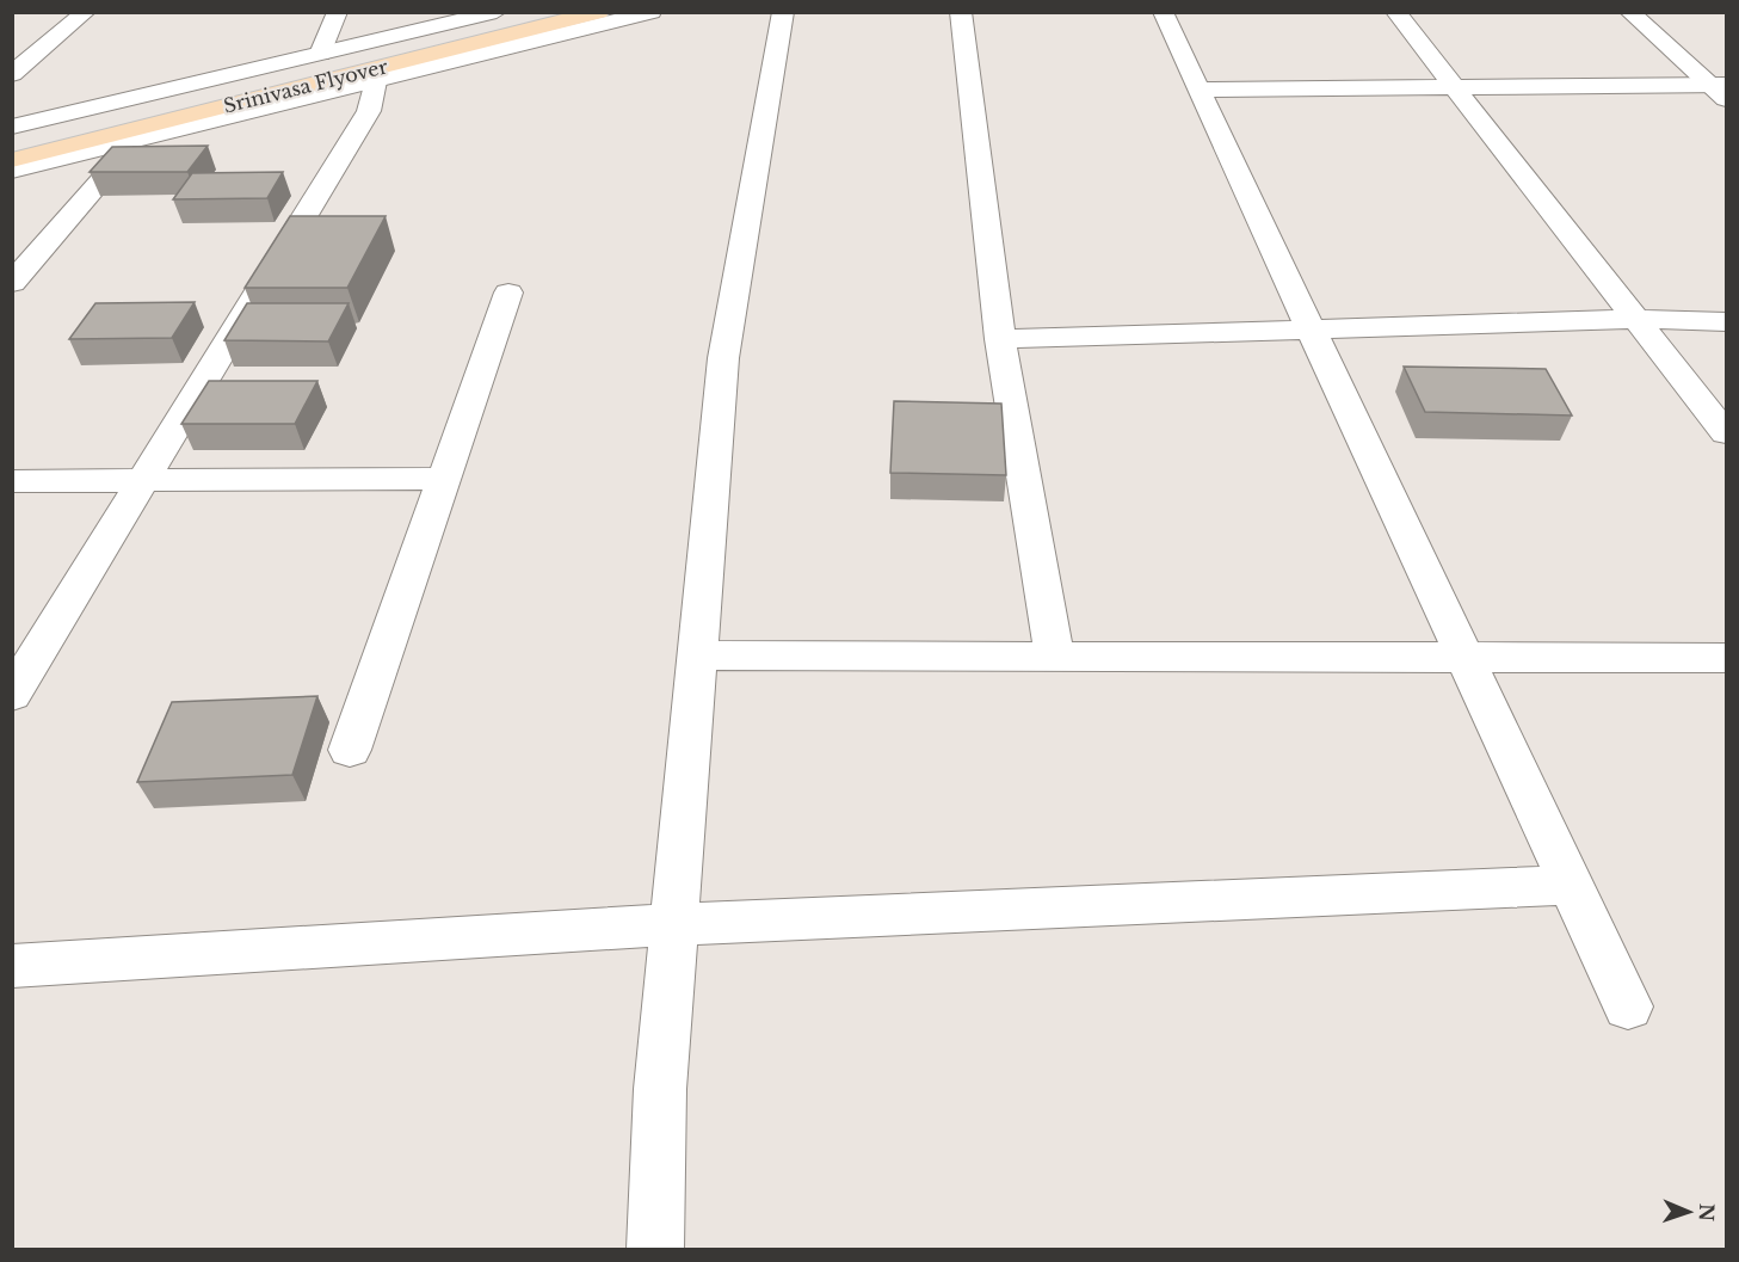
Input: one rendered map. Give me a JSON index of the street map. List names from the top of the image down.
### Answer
{
  "streets": {
    "main road": ["Srinivasa Flyover"]
  },
  "north": "right"
}
